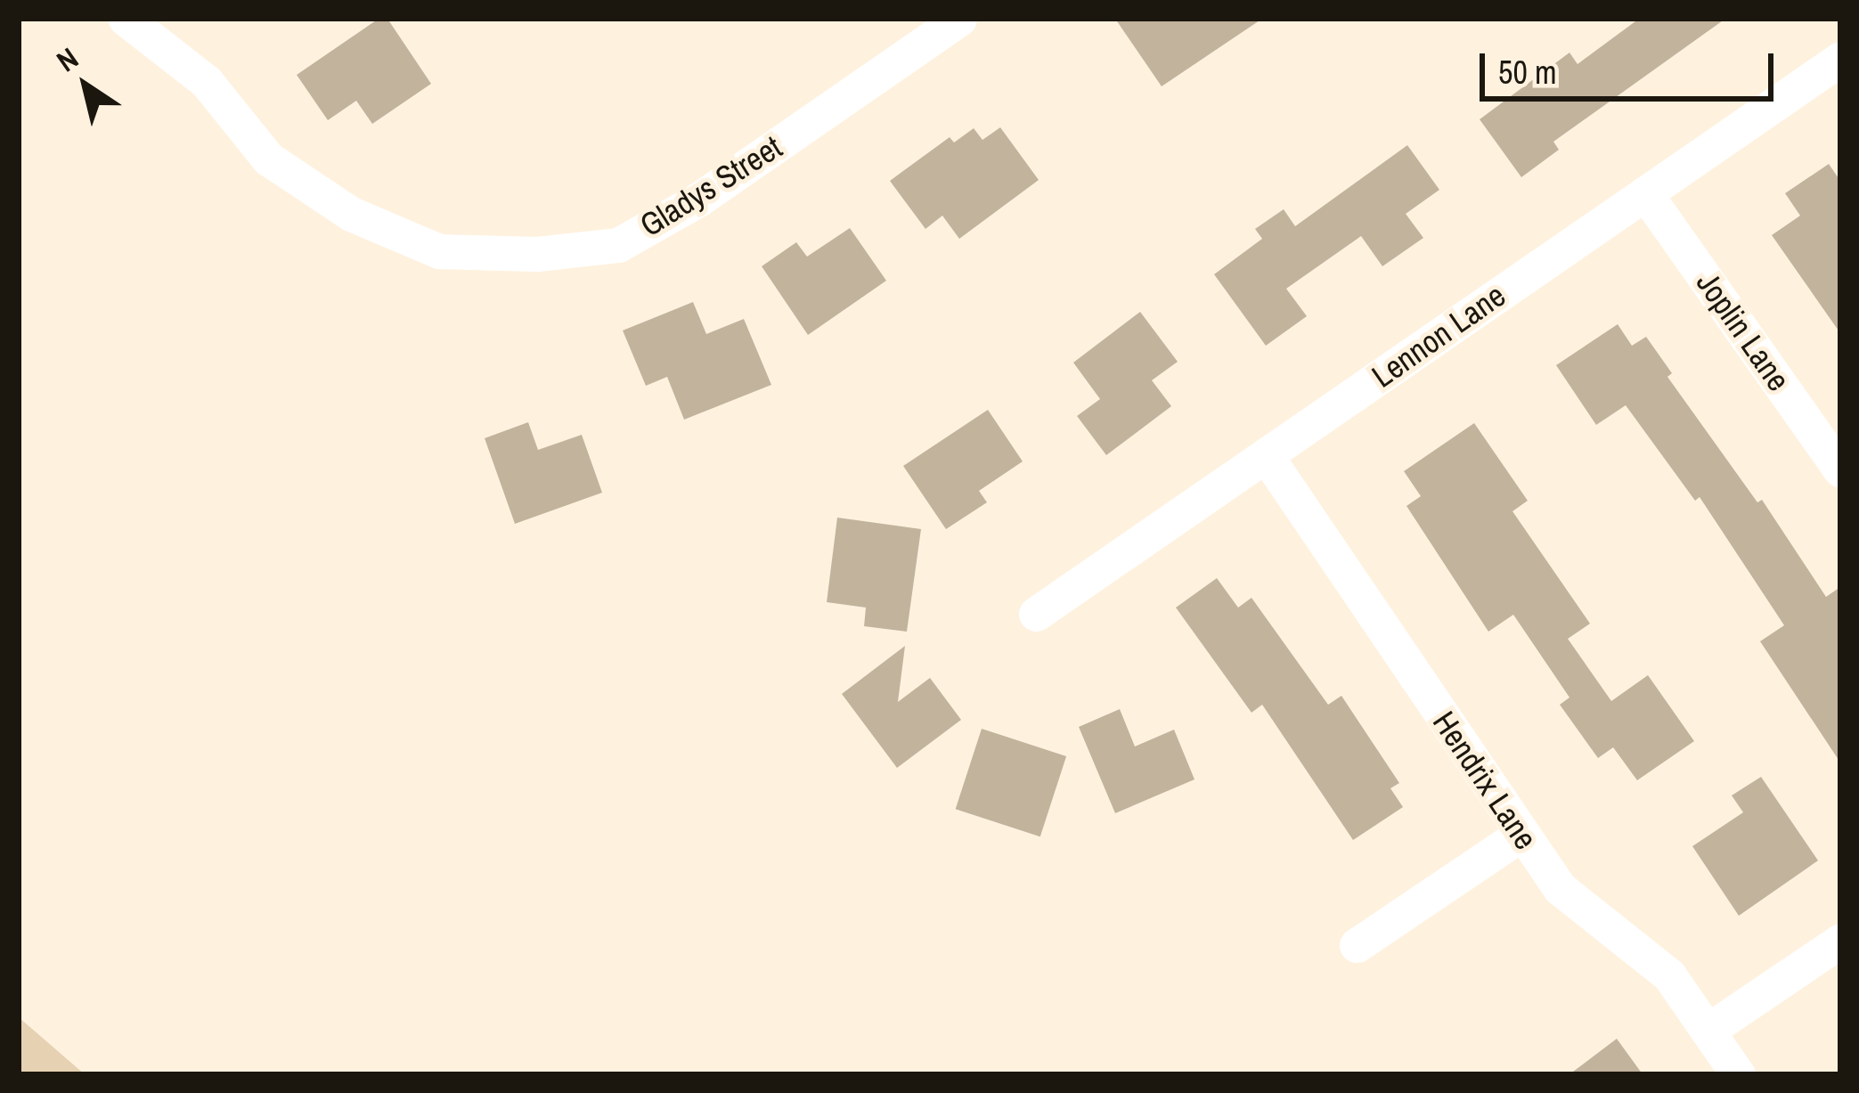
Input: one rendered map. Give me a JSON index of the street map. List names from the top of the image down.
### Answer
{
  "streets": {
    "street": [
      "Gladys Street",
      "Joplin Lane",
      "Lennon Lane",
      "Hendrix Lane"
    ]
  },
  "crossings": [
    ["Joplin Lane", "Lennon Lane"],
    ["Lennon Lane", "Hendrix Lane"]
  ],
  "scale_bar": "50 m",
  "north": "top left"
}
